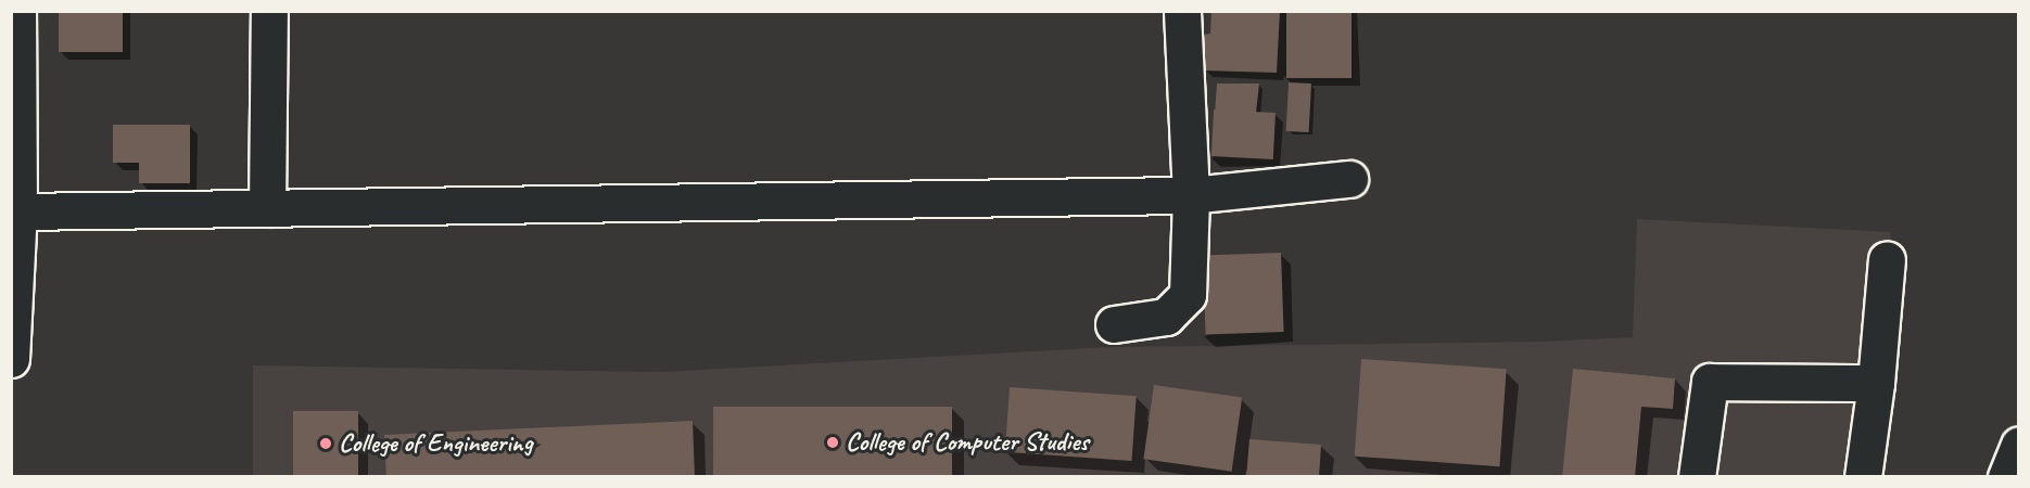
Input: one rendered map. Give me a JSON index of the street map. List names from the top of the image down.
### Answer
{
  "places": ["College of Computer Studies", "College of Engineering"]
}
